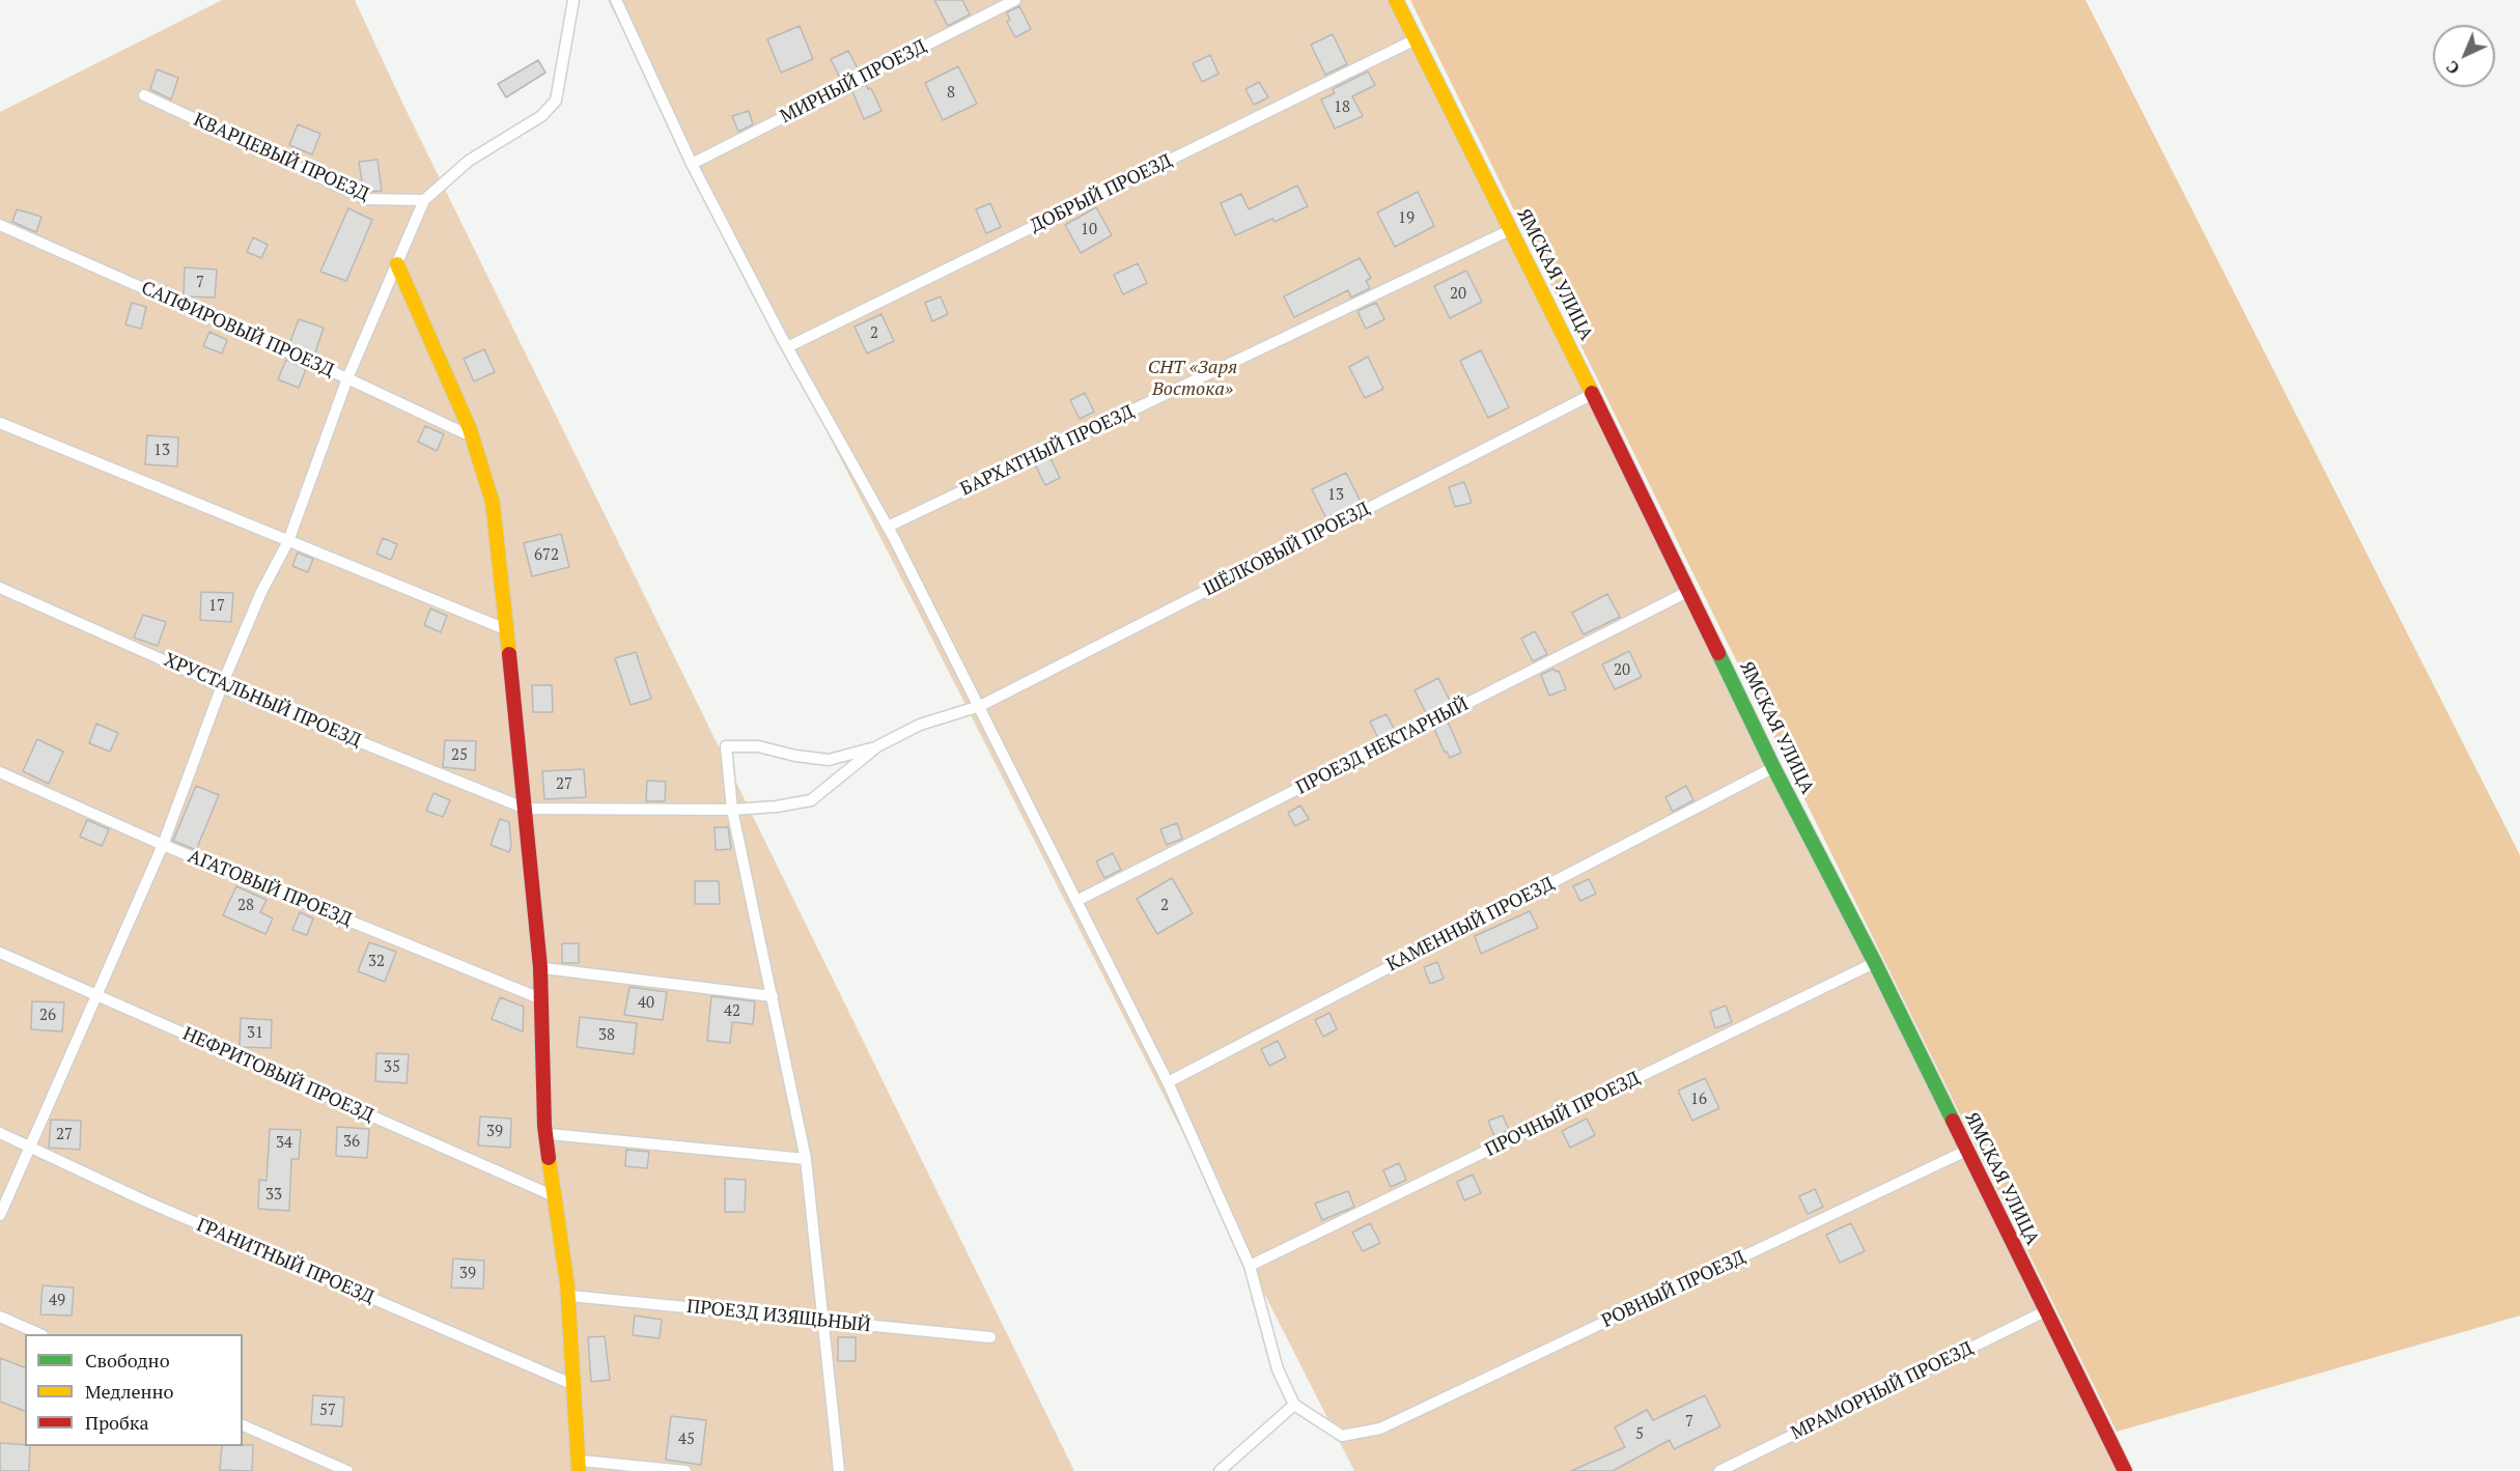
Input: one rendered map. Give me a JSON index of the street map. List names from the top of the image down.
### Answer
{
  "streets": {
    "street": ["ЯМСКАЯ УЛИЦА"],
    "lane": [
      "МИРНЫЙ ПРОЕЗД",
      "КВАРЦЕВЫЙ ПРОЕЗД",
      "ДОБРЫЙ ПРОЕЗД",
      "САПФИРОВЫЙ ПРОЕЗД",
      "БАРХАТНЫЙ ПРОЕЗД",
      "ШЁЛКОВЫЙ ПРОЕЗД",
      "ХРУСТАЛЬНЫЙ ПРОЕЗД",
      "ПРОЕЗД НЕКТАРНЫЙ",
      "АГАТОВЫЙ ПРОЕЗД",
      "КАМЕННЫЙ ПРОЕЗД",
      "НЕФРИТОВЫЙ ПРОЕЗД",
      "ПРОЧНЫЙ ПРОЕЗД",
      "ГРАНИТНЫЙ ПРОЕЗД",
      "РОВНЫЙ ПРОЕЗД",
      "ПРОЕЗД ИЗЯЩЬНЫЙ",
      "МРАМОРНЫЙ ПРОЕЗД"
    ]
  },
  "crossings": [
    ["ДОБРЫЙ ПРОЕЗД", "ЯМСКАЯ УЛИЦА"],
    ["ЯМСКАЯ УЛИЦА", "БАРХАТНЫЙ ПРОЕЗД"],
    ["ЯМСКАЯ УЛИЦА", "ШЁЛКОВЫЙ ПРОЕЗД"],
    ["ЯМСКАЯ УЛИЦА", "ПРОЕЗД НЕКТАРНЫЙ"],
    ["ЯМСКАЯ УЛИЦА", "КАМЕННЫЙ ПРОЕЗД"],
    ["ЯМСКАЯ УЛИЦА", "ПРОЧНЫЙ ПРОЕЗД"],
    ["ЯМСКАЯ УЛИЦА", "РОВНЫЙ ПРОЕЗД"],
    ["ЯМСКАЯ УЛИЦА", "МРАМОРНЫЙ ПРОЕЗД"]
  ],
  "parks": ["СНТ «Заря Востока»"],
  "house_numbers": [
    "8",
    "18",
    "19",
    "10",
    "7",
    "20",
    "2",
    "13",
    "13",
    "672",
    "17",
    "20",
    "25",
    "27",
    "28",
    "2",
    "32",
    "40",
    "42",
    "26",
    "31",
    "38",
    "35",
    "16",
    "39",
    "27",
    "36",
    "34",
    "33",
    "39",
    "49",
    "57",
    "7",
    "5",
    "45"
  ],
  "legend": ["Свободно", "Медленно", "Пробка"],
  "north": "bottom left"
}
